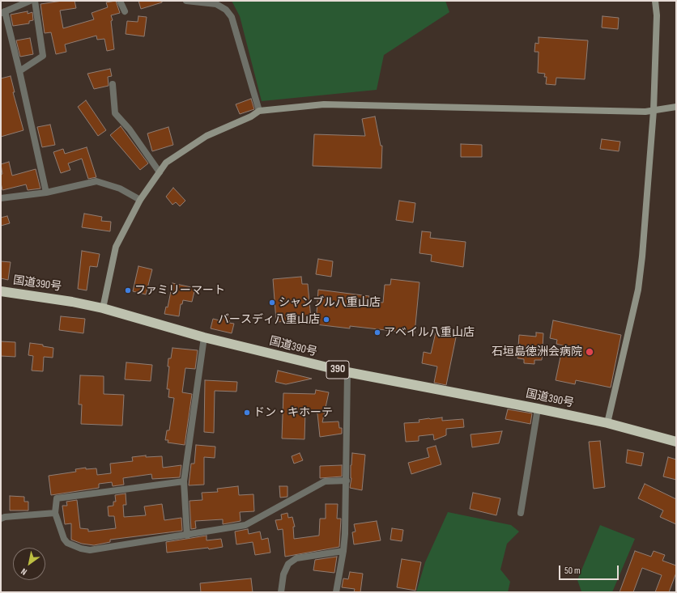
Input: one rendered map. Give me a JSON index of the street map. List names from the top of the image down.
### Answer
{
  "streets": {
    "highway": ["国道390号", "390"]
  },
  "places": [
    "ファミリーマート",
    "シャンブル八重山店",
    "バースディ八重山店",
    "アベイル八重山店",
    "石垣島徳洲会病院",
    "ドン・キホーテ"
  ],
  "scale_bar": "50 m",
  "north": "bottom left"
}
